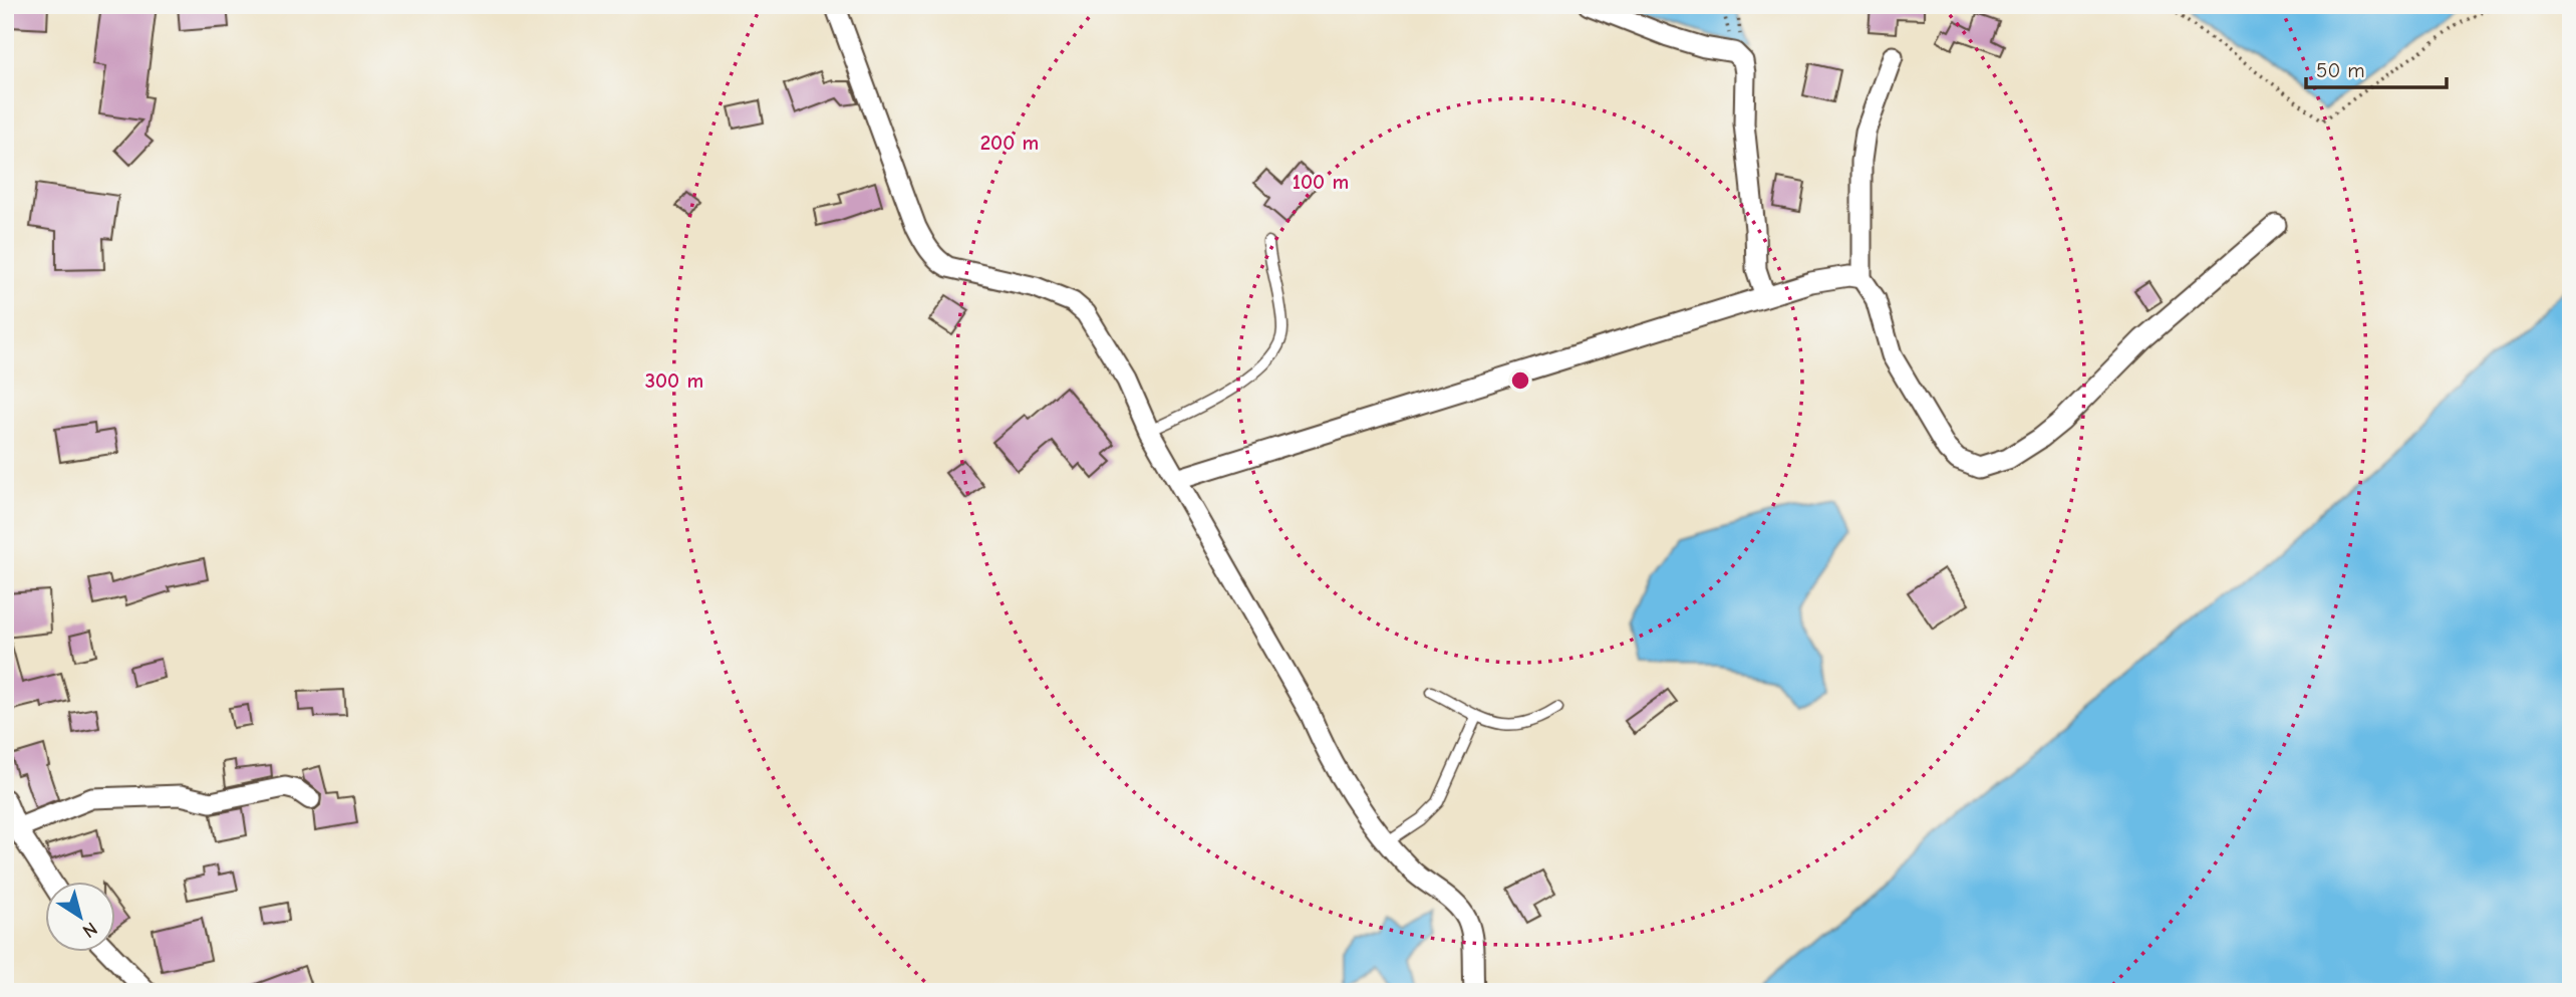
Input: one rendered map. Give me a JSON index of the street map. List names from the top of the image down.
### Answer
{
  "scale_bar": "50 m",
  "north": "bottom right",
  "rings": ["200 m", "100 m", "300 m"]
}
